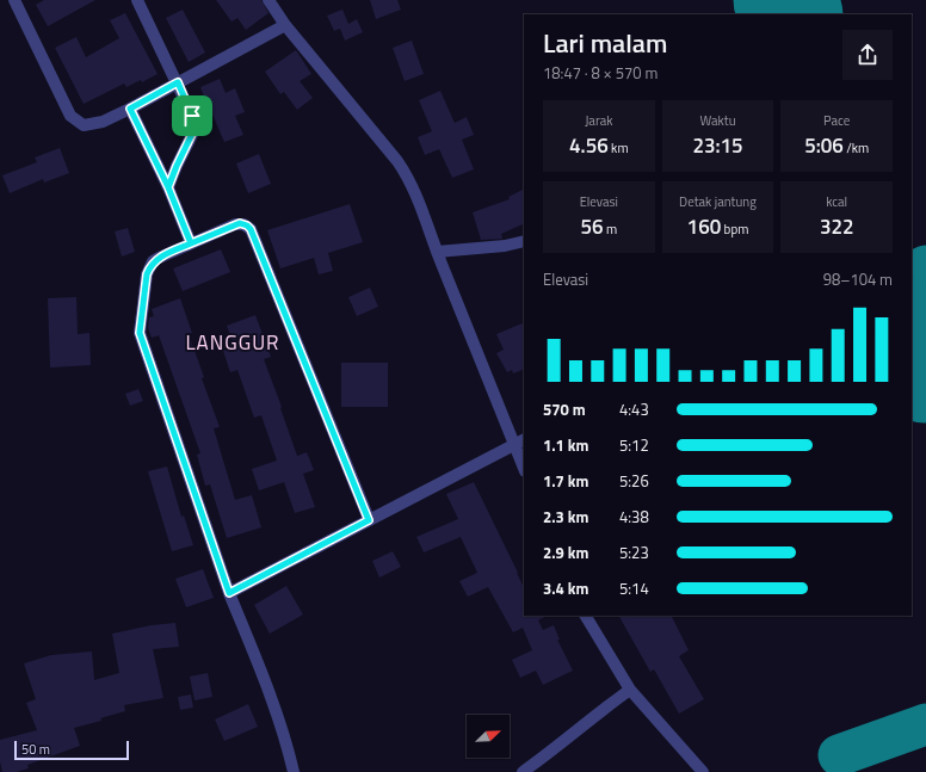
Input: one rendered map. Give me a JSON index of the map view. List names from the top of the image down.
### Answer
{
  "districts": ["LANGGUR"],
  "scale_bar": "50 m",
  "north": "top right",
  "page": {
    "heading": ["Lari malam", "18:47 · 8 × 570 m"],
    "stats": [
      ["Jarak", "4.56 km"],
      ["Waktu", "23:15"],
      ["Pace", "5:06 /km"],
      ["Elevasi", "56 m"],
      ["Detak jantung", "160 bpm"],
      ["kcal", "322"]
    ],
    "chart": ["Elevasi", "98–104 m"],
    "list": [
      {
        "name": "570 m",
        "note": "4:43"
      },
      {
        "name": "1.1 km",
        "note": "5:12"
      },
      {
        "name": "1.7 km",
        "note": "5:26"
      },
      {
        "name": "2.3 km",
        "note": "4:38"
      },
      {
        "name": "2.9 km",
        "note": "5:23"
      },
      {
        "name": "3.4 km",
        "note": "5:14"
      }
    ],
    "scale": "50 m"
  }
}
